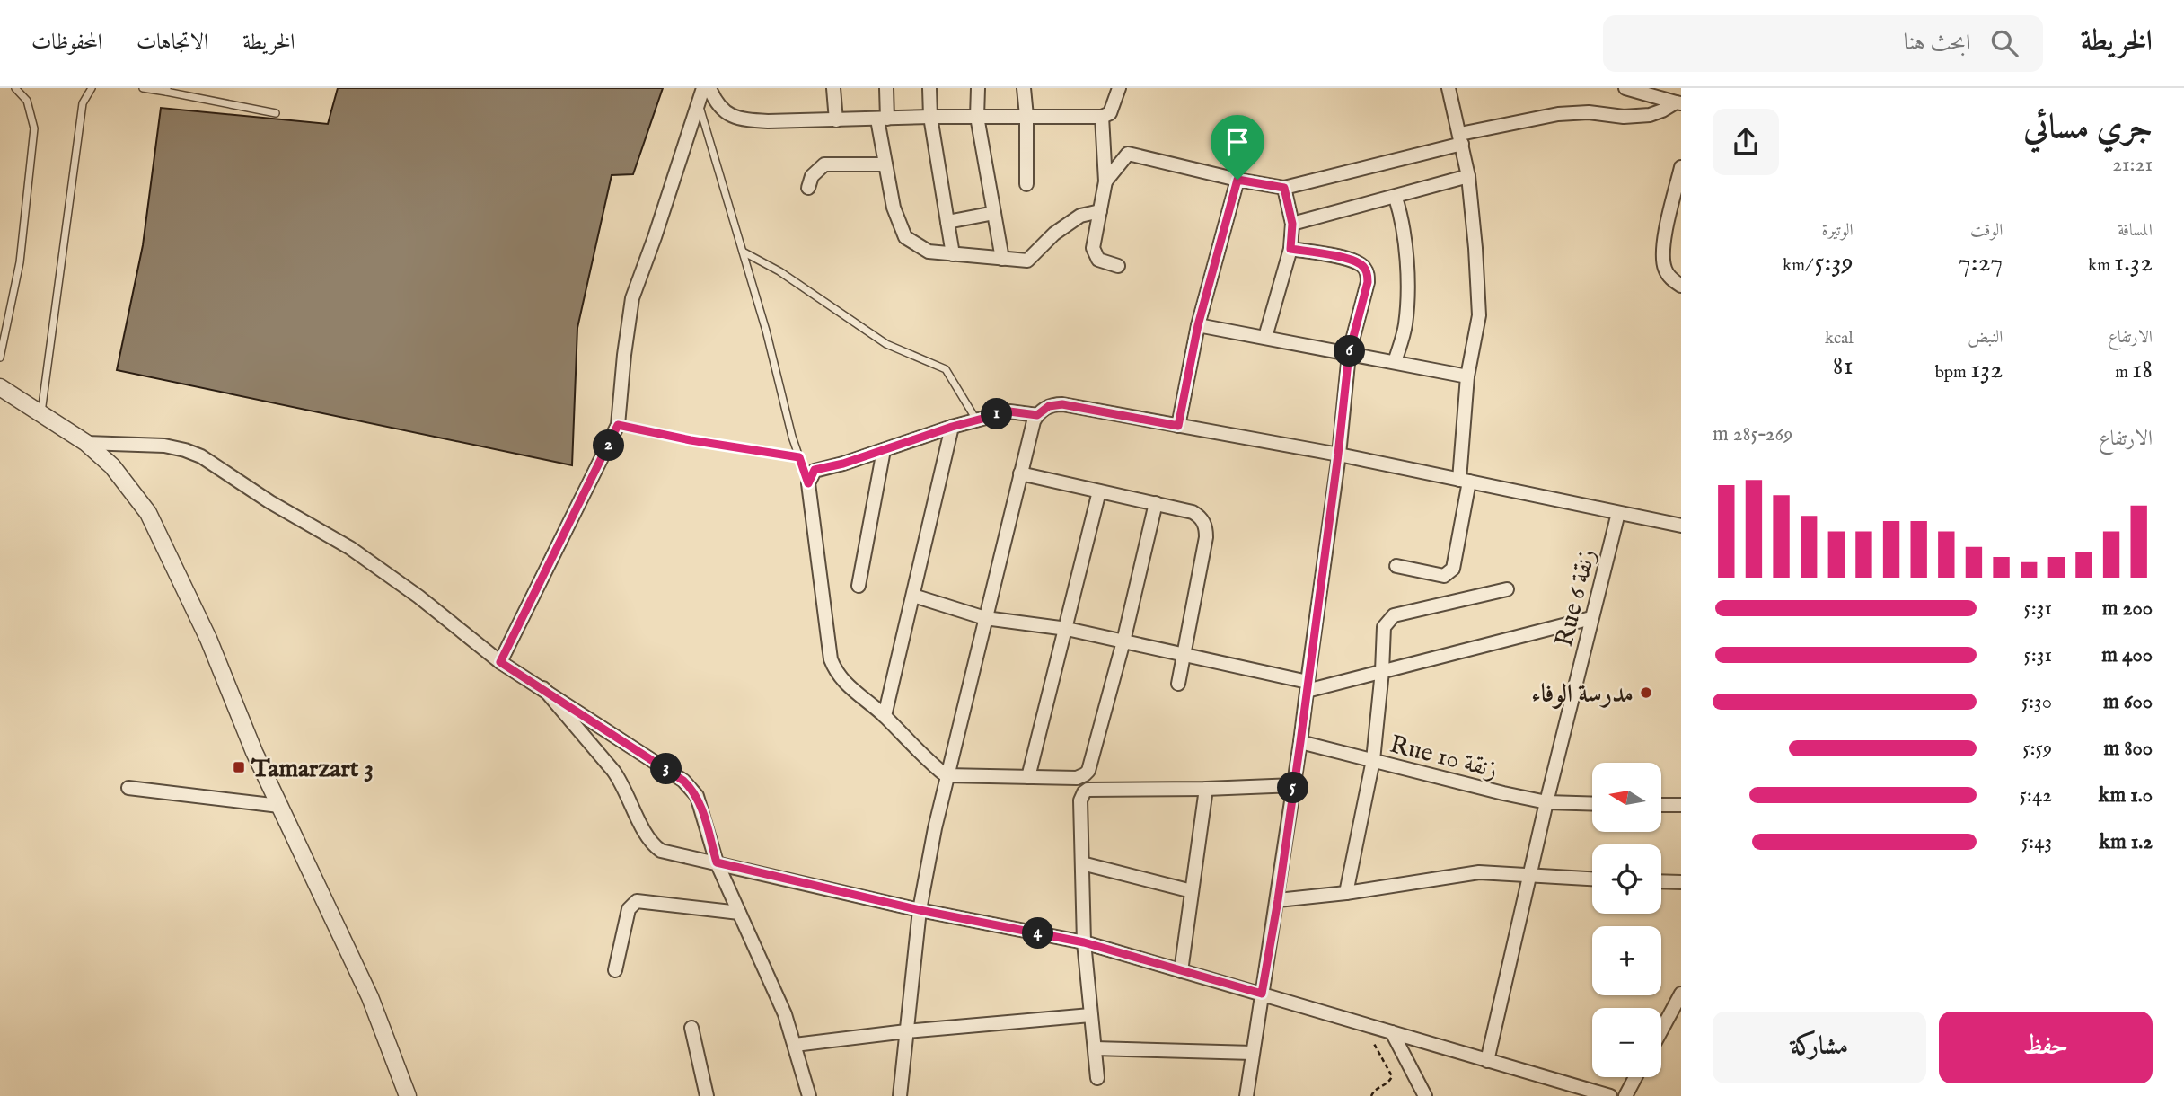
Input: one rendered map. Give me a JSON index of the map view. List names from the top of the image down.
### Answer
{
  "streets": {
    "street": ["Rue 6 زنقة", "Rue 10 زنقة"]
  },
  "crossings": [
    ["Rue 6 زنقة", "Rue 10 زنقة"]
  ],
  "places": {
    "other": ["مدرسة الوفاء"],
    "transit": ["Tamarzart 3"]
  },
  "north": "left",
  "page": {
    "header": "الخريطة",
    "search": "ابحث هنا",
    "nav": ["الخريطة", "الاتجاهات", "المحفوظات"],
    "heading": ["جري مسائي", "21:21"],
    "stats": [
      ["المسافة", "1.32 km"],
      ["الوقت", "7:27"],
      ["الوتيرة", "5:39 /km"],
      ["الارتفاع", "18 m"],
      ["النبض", "132 bpm"],
      ["kcal", "81"]
    ],
    "pins": [
      "6",
      "1",
      "2",
      "3",
      "5",
      "4"
    ],
    "chart": ["الارتفاع", "269–285 m"],
    "list": [
      {
        "name": "200 m",
        "note": "5:31"
      },
      {
        "name": "400 m",
        "note": "5:31"
      },
      {
        "name": "600 m",
        "note": "5:30"
      },
      {
        "name": "800 m",
        "note": "5:59"
      },
      {
        "name": "1.0 km",
        "note": "5:42"
      },
      {
        "name": "1.2 km",
        "note": "5:43"
      }
    ],
    "map_buttons": ["+", "−"],
    "buttons": ["حفظ", "مشاركة"]
  }
}
